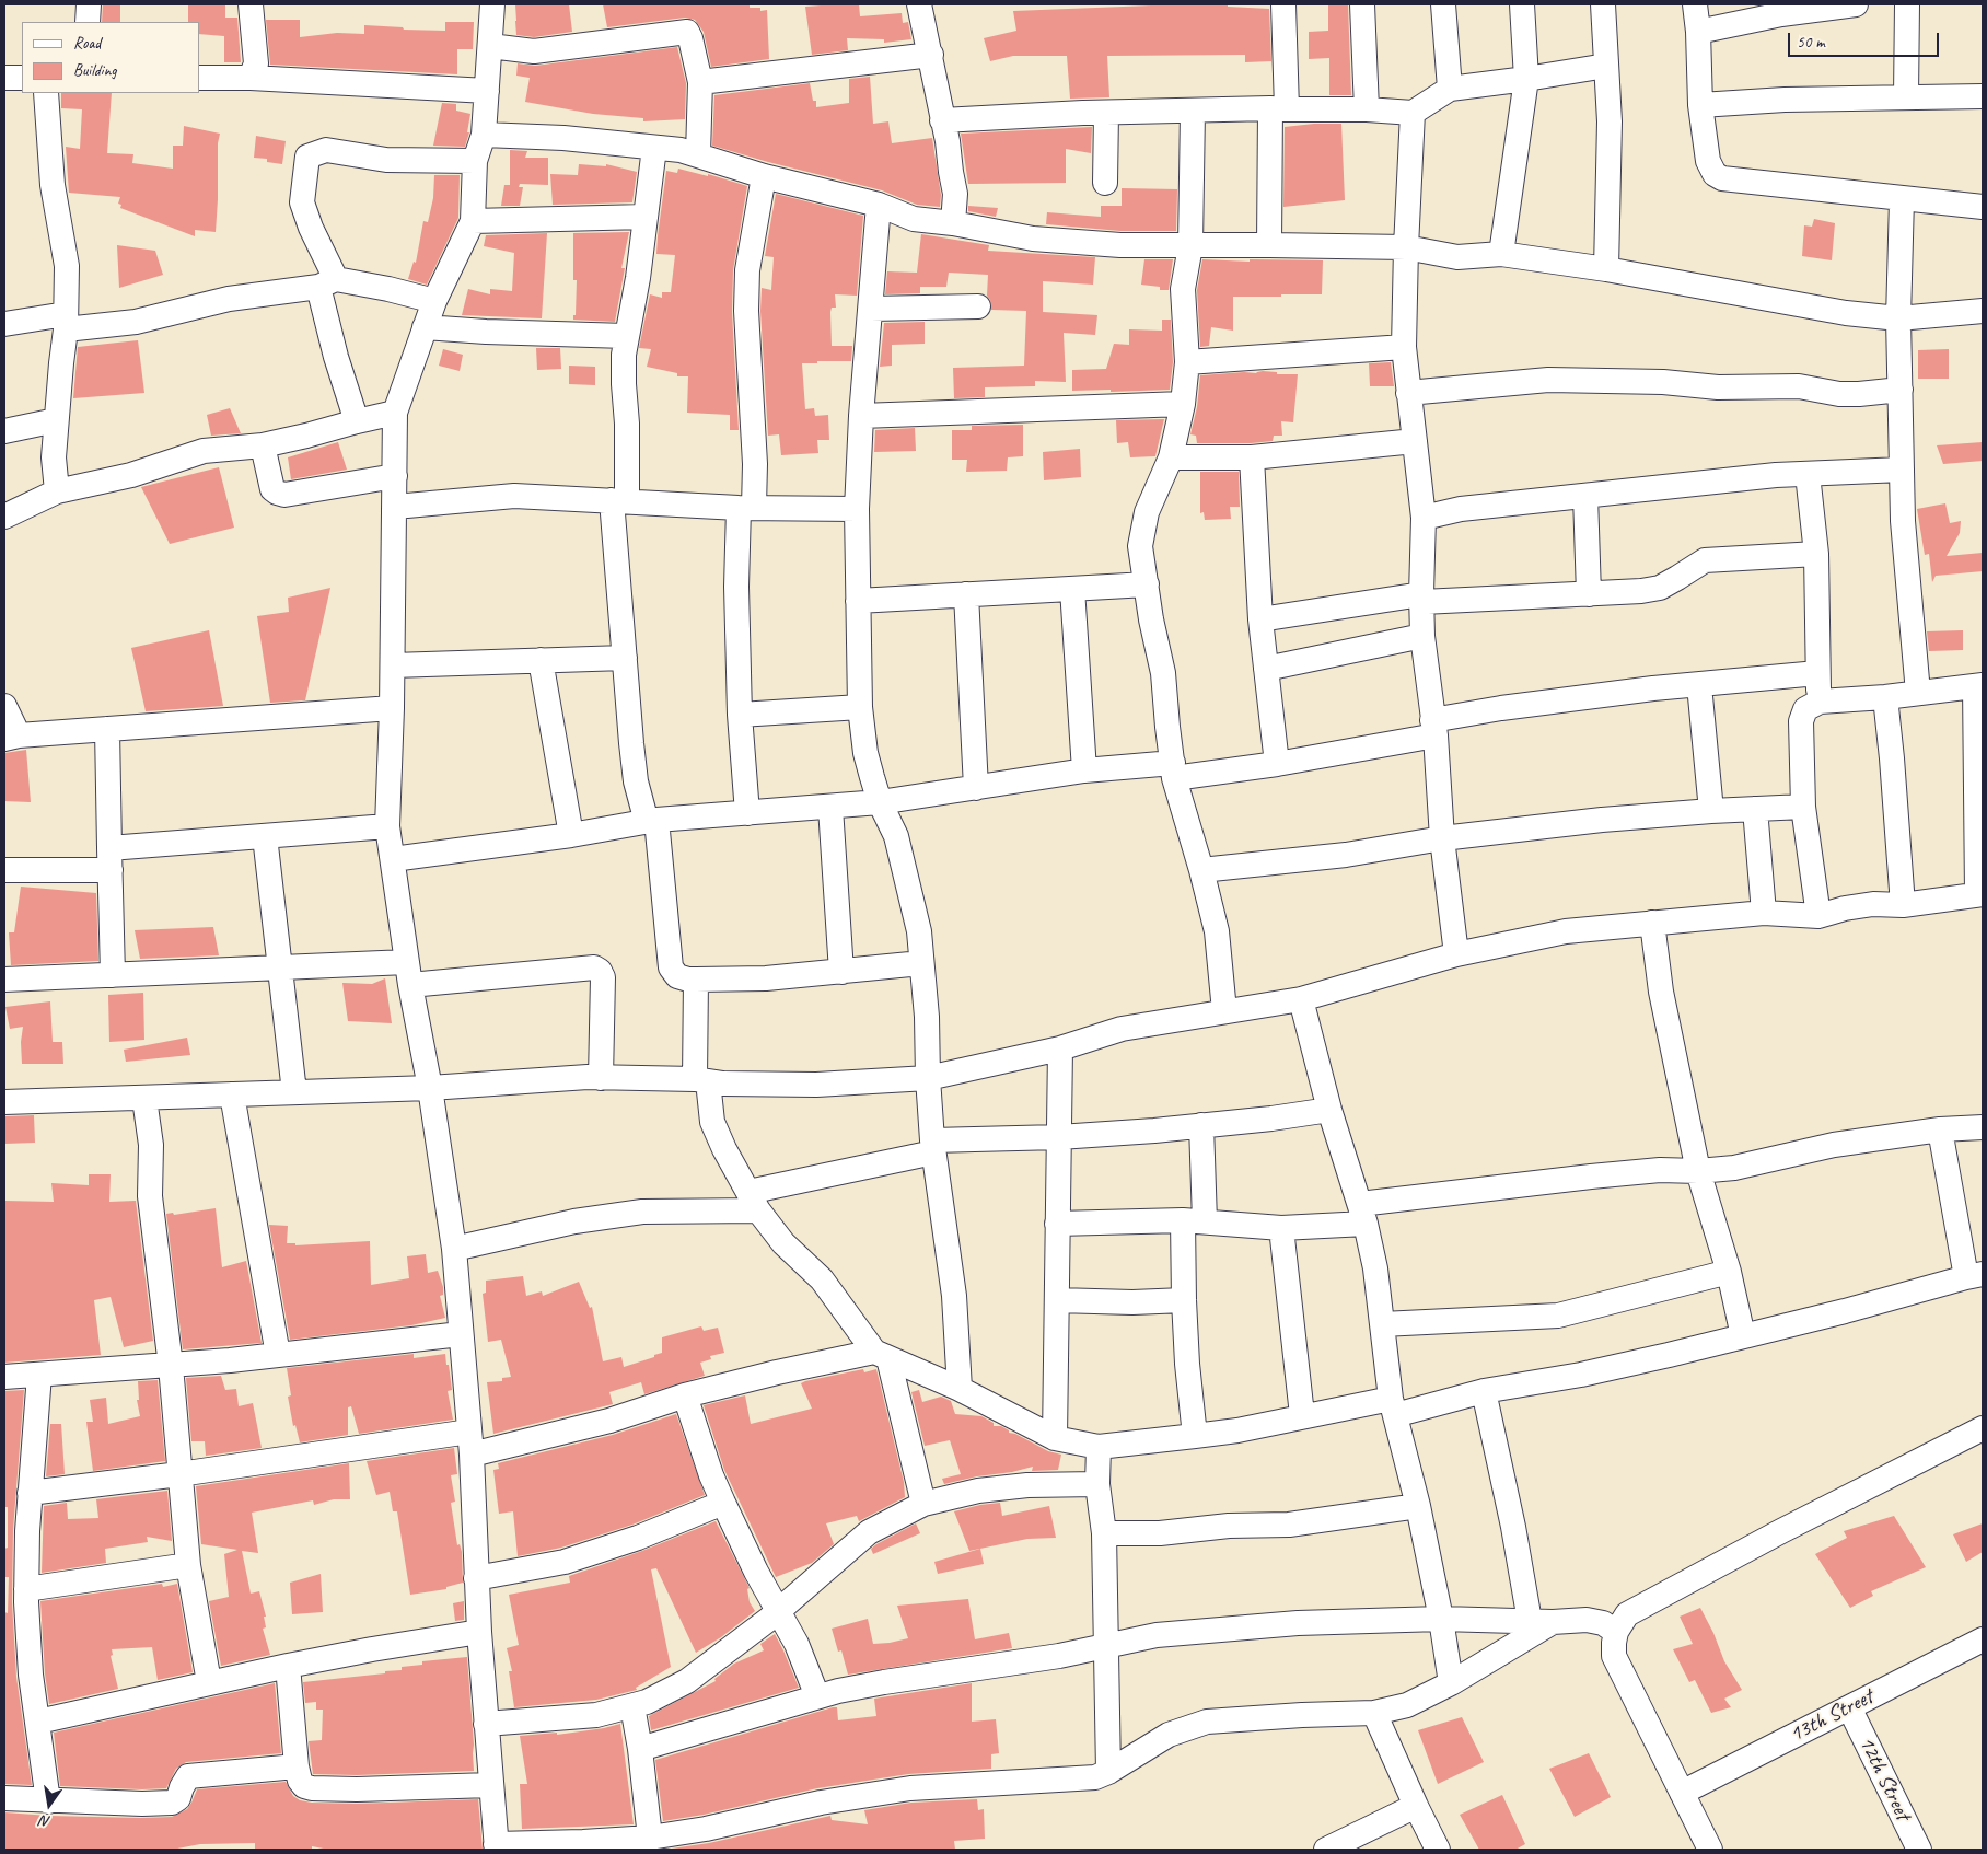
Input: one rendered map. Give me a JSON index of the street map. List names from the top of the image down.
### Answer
{
  "streets": {
    "street": ["13th Street", "12th Street"]
  },
  "crossings": [
    ["13th Street", "12th Street"]
  ],
  "legend": ["Road", "Building"],
  "scale_bar": "50 m",
  "north": "bottom"
}
